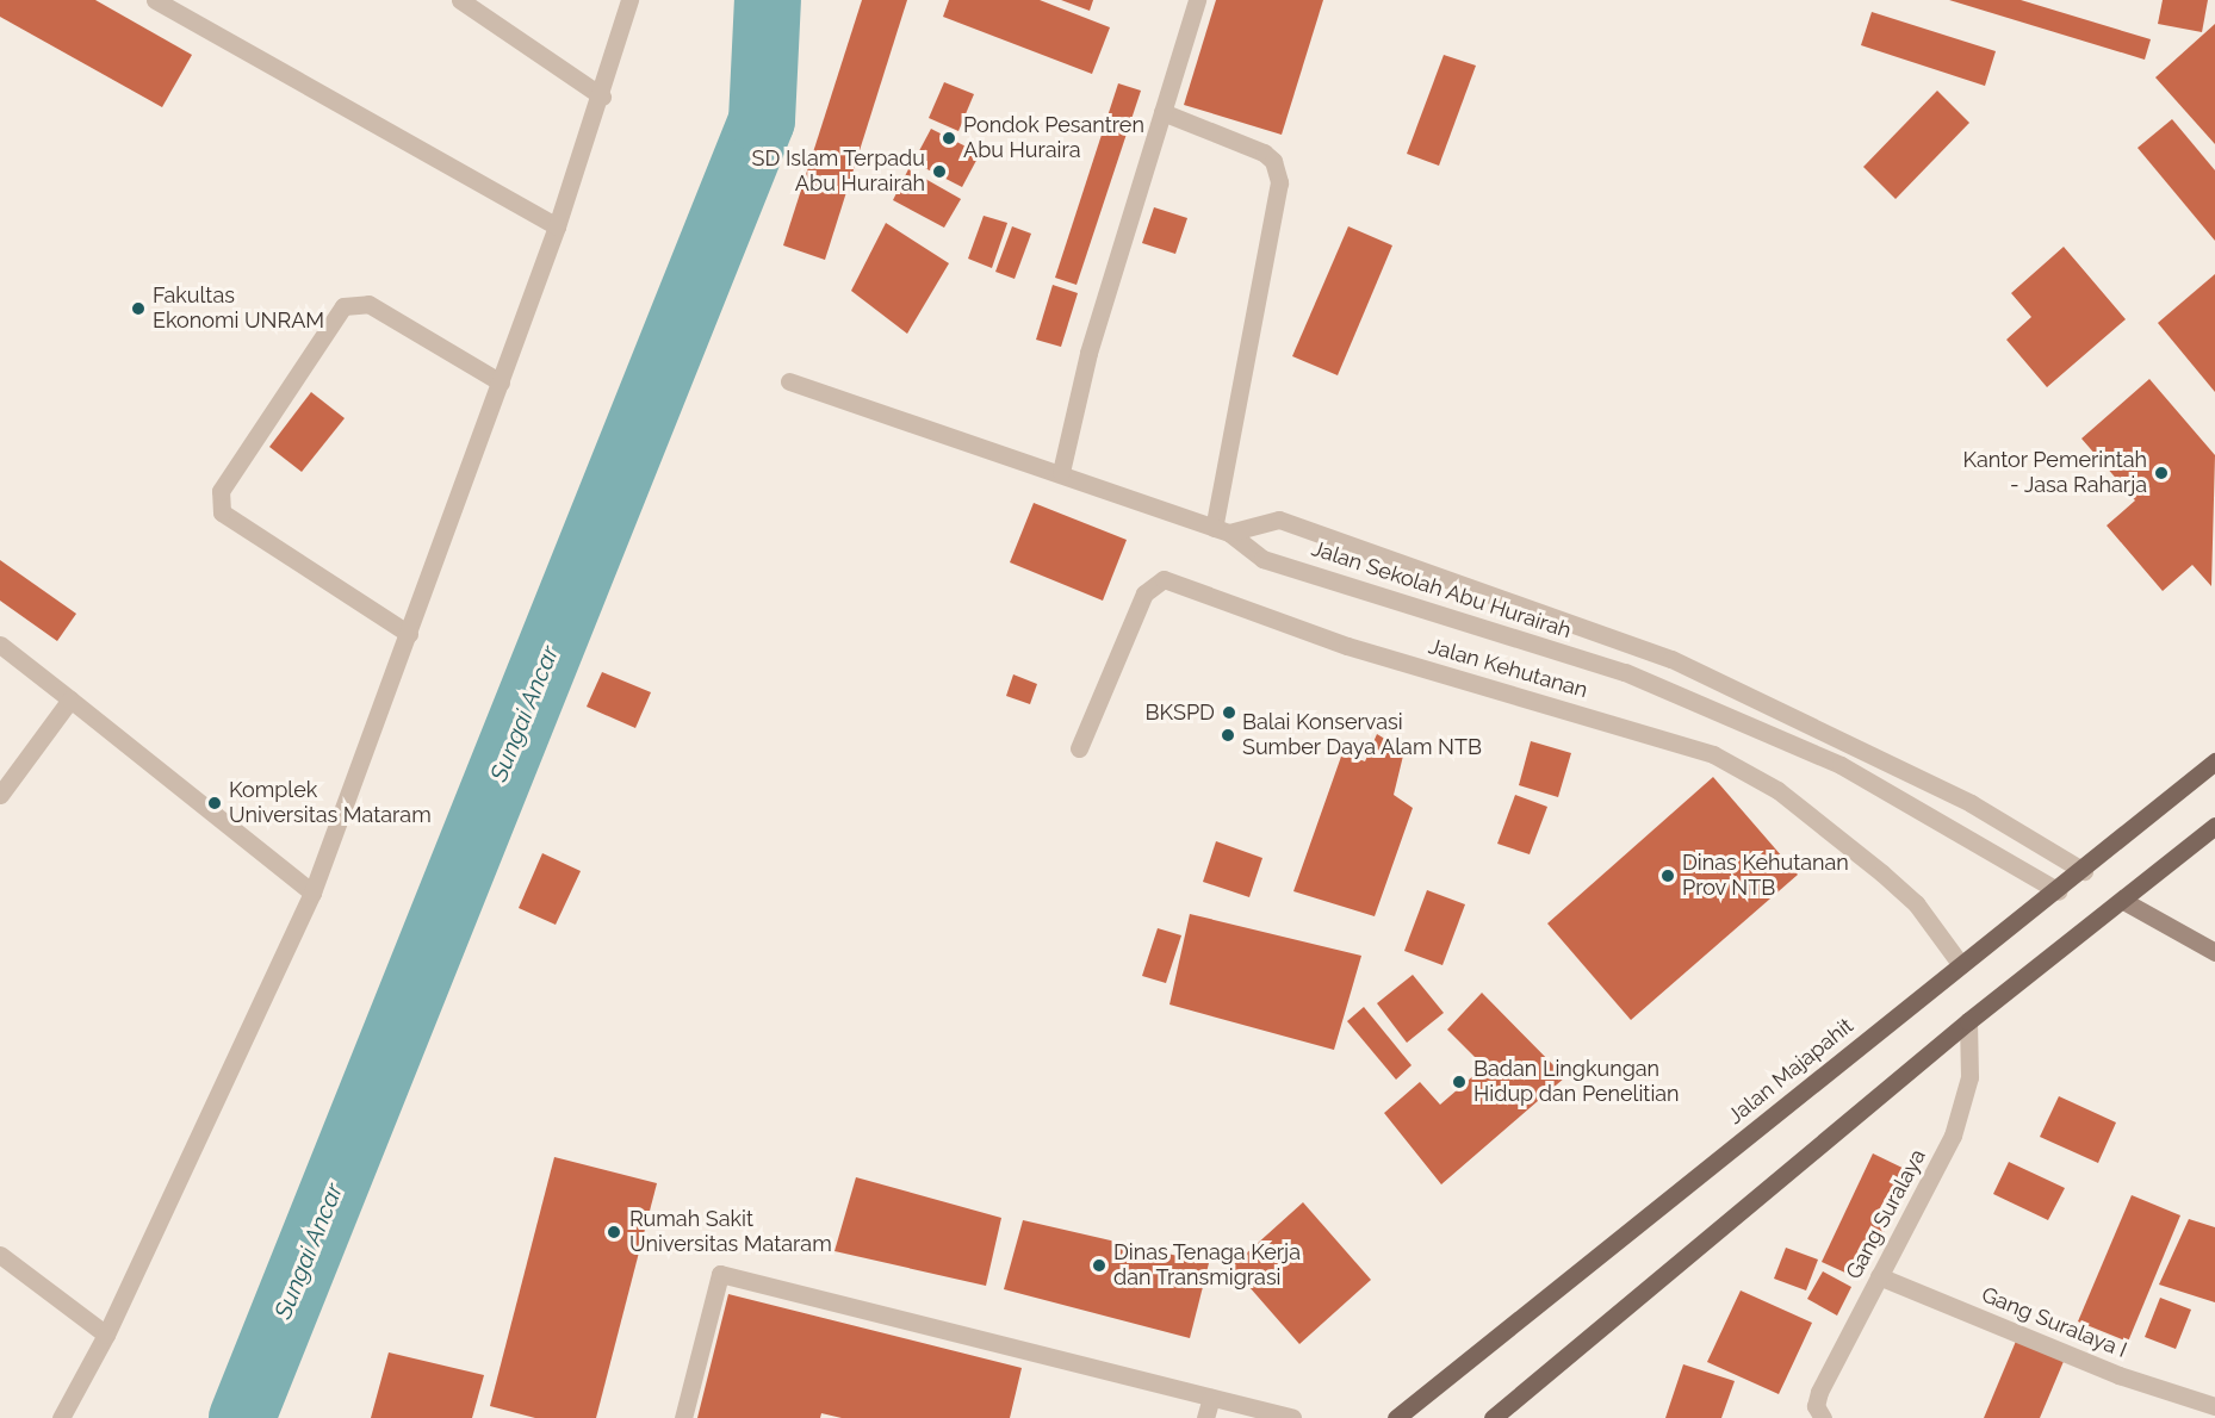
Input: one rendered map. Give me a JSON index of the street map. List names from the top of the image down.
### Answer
{
  "streets": {
    "main road": ["Jalan Majapahit"],
    "street": [
      "Jalan Sekolah Abu Hurairah",
      "Jalan Kehutanan",
      "Gang Suralaya",
      "Gang Suralaya I"
    ]
  },
  "crossings": [
    ["Jalan Sekolah Abu Hurairah", "Jalan Majapahit"],
    ["Jalan Kehutanan", "Jalan Majapahit"],
    ["Gang Suralaya", "Gang Suralaya I"]
  ],
  "water": ["Sungai Ancar"],
  "places": [
    "Pondok Pesantren Abu Huraira",
    "SD Islam Terpadu Abu Hurairah",
    "Fakultas Ekonomi UNRAM",
    "Kantor Pemerintah - Jasa Raharja",
    "BKSPD",
    "Balai Konservasi Sumber Daya Alam NTB",
    "Komplek Universitas Mataram",
    "Dinas Kehutanan Prov NTB",
    "Badan Lingkungan Hidup dan Penelitian",
    "Rumah Sakit Universitas Mataram",
    "Dinas Tenaga Kerja dan Transmigrasi"
  ]
}
